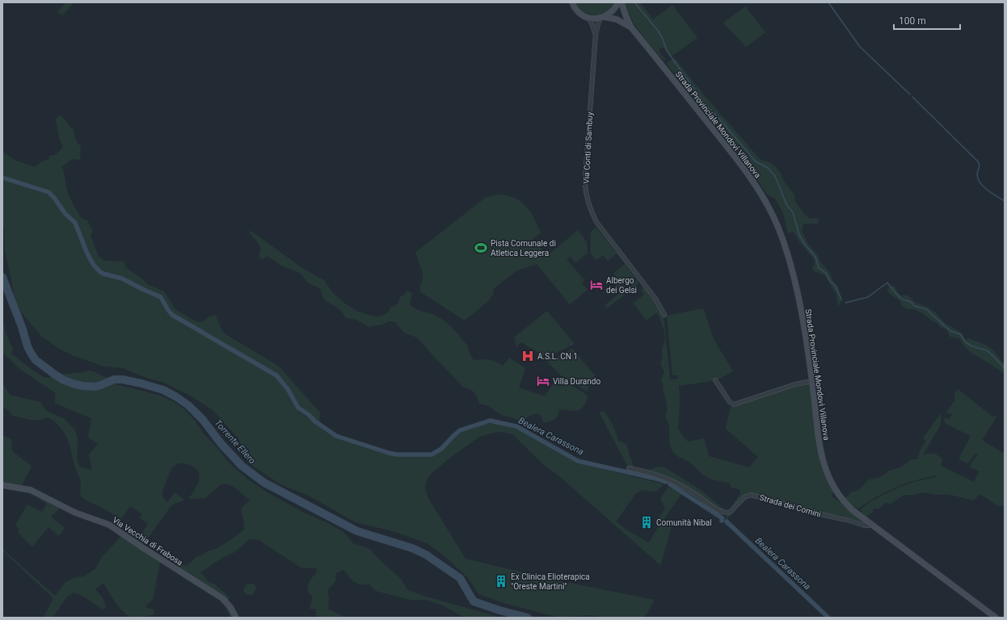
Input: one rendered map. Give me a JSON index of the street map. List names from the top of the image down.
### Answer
{
  "streets": {
    "main road": ["Strada Provinciale Mondovì Villanova", "Via Vecchia di Frabosa"],
    "street": ["Via Conti di Sambuy", "Strada dei Comini"]
  },
  "crossings": [
    ["Strada Provinciale Mondovì Villanova", "Via Conti di Sambuy"],
    ["Strada Provinciale Mondovì Villanova", "Strada dei Comini"]
  ],
  "water": ["Bealera Carassona", "Torrente Ellero"],
  "places": {
    "sports": ["Pista Comunale di Atletica Leggera"],
    "hotel": ["Albergo dei Gelsi", "Villa Durando"],
    "hospital": ["A.S.L. CN 1"],
    "building": ["Comunità Nibal", "Ex Clinica Elioterapica \"Oreste Martini\""]
  },
  "scale_bar": "100 m"
}
